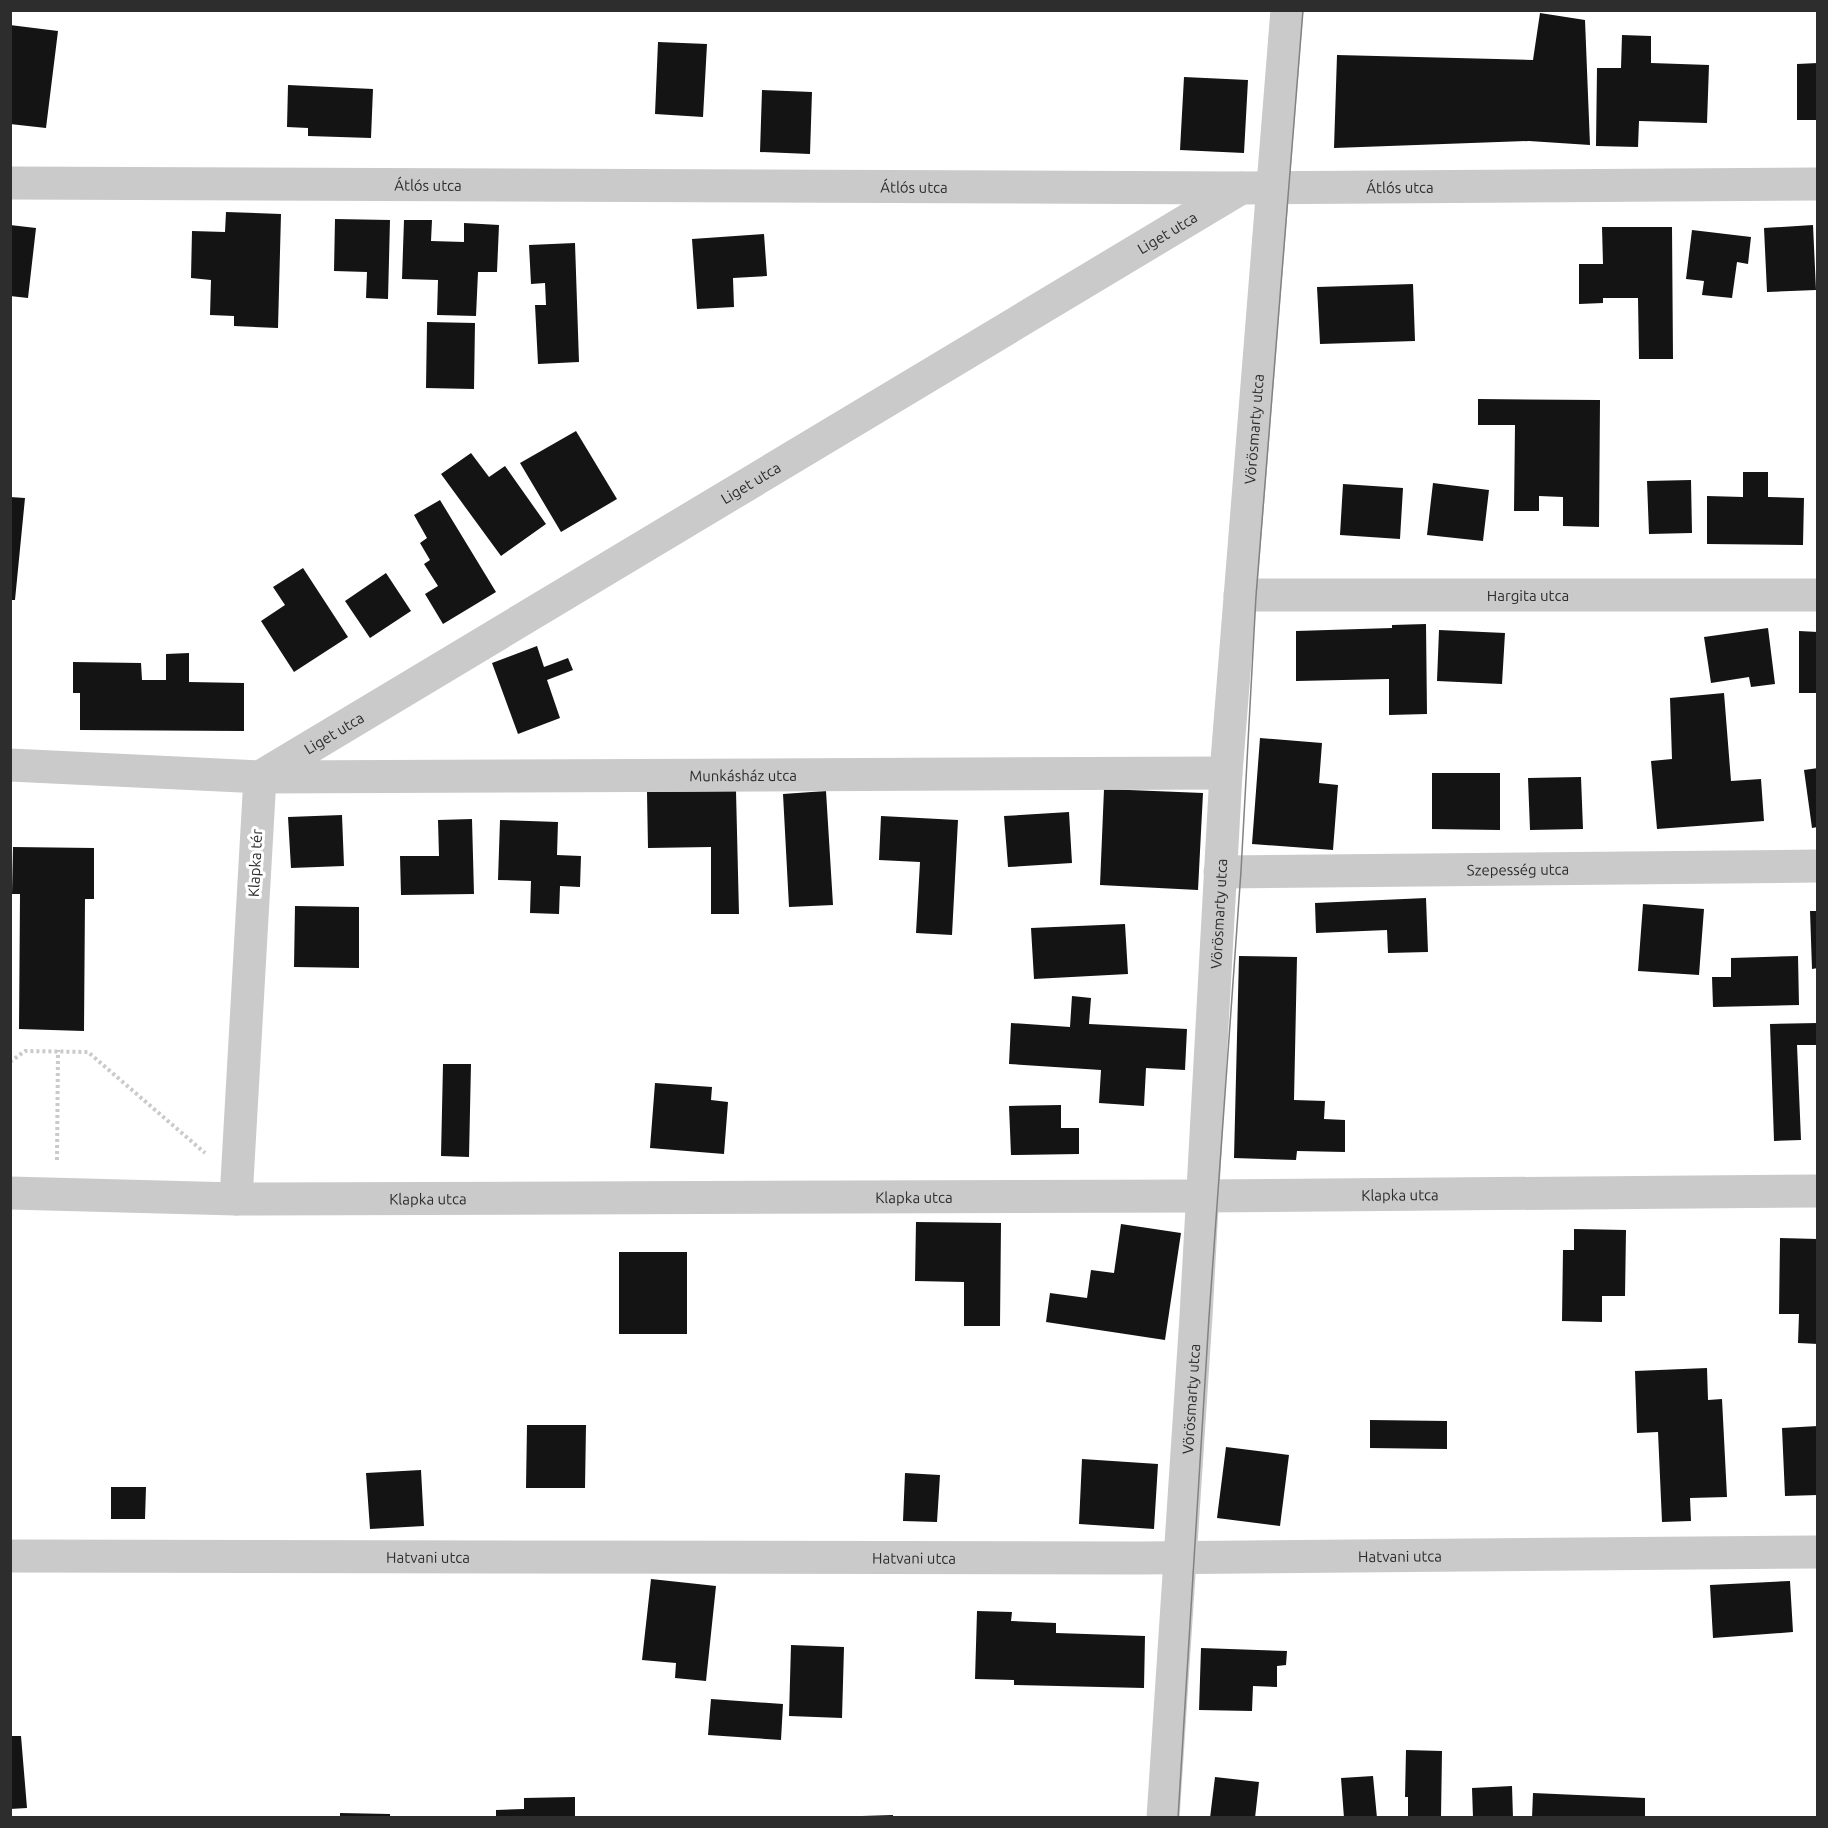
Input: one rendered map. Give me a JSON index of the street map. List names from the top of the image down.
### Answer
{
  "streets": {
    "street": [
      "Átlós utca",
      "Liget utca",
      "Vörösmarty utca",
      "Hargita utca",
      "Munkásház utca",
      "Klapka tér",
      "Szepesség utca",
      "Klapka utca",
      "Hatvani utca"
    ]
  },
  "crossings": [
    ["Átlós utca", "Liget utca"],
    ["Átlós utca", "Vörösmarty utca"],
    ["Liget utca", "Munkásház utca"],
    ["Liget utca", "Klapka tér"],
    ["Vörösmarty utca", "Hargita utca"],
    ["Vörösmarty utca", "Munkásház utca"],
    ["Vörösmarty utca", "Szepesség utca"],
    ["Vörösmarty utca", "Klapka utca"],
    ["Vörösmarty utca", "Hatvani utca"],
    ["Munkásház utca", "Klapka tér"],
    ["Klapka tér", "Klapka utca"]
  ]
}
